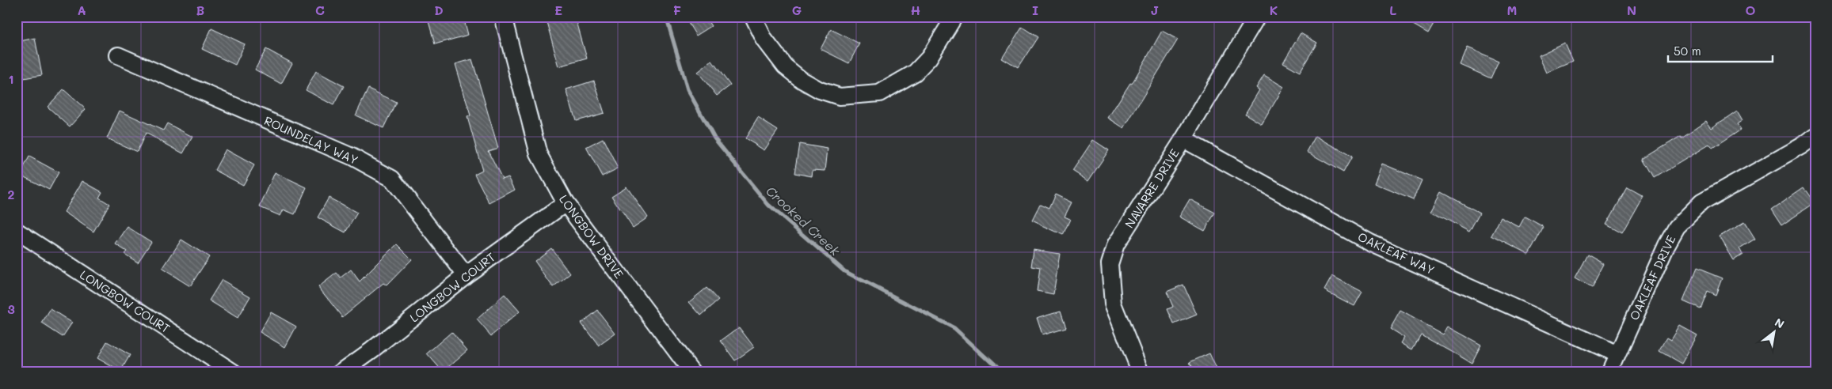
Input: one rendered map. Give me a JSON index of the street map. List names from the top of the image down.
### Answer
{
  "streets": {
    "street": [
      "ROUNDELAY WAY",
      "NAVARRE DRIVE",
      "LONGBOW DRIVE",
      "OAKLEAF WAY",
      "OAKLEAF DRIVE",
      "LONGBOW COURT"
    ]
  },
  "crossings": [
    ["ROUNDELAY WAY", "LONGBOW COURT"],
    ["NAVARRE DRIVE", "OAKLEAF WAY"],
    ["LONGBOW DRIVE", "LONGBOW COURT"],
    ["OAKLEAF WAY", "OAKLEAF DRIVE"]
  ],
  "water": ["Crooked Creek"],
  "scale_bar": "50 m",
  "north": "top right",
  "grid": {
    "columns": [
      "A",
      "B",
      "C",
      "D",
      "E",
      "F",
      "G",
      "H",
      "I",
      "J",
      "K",
      "L",
      "M",
      "N",
      "O"
    ],
    "rows": ["1", "2", "3"]
  }
}
